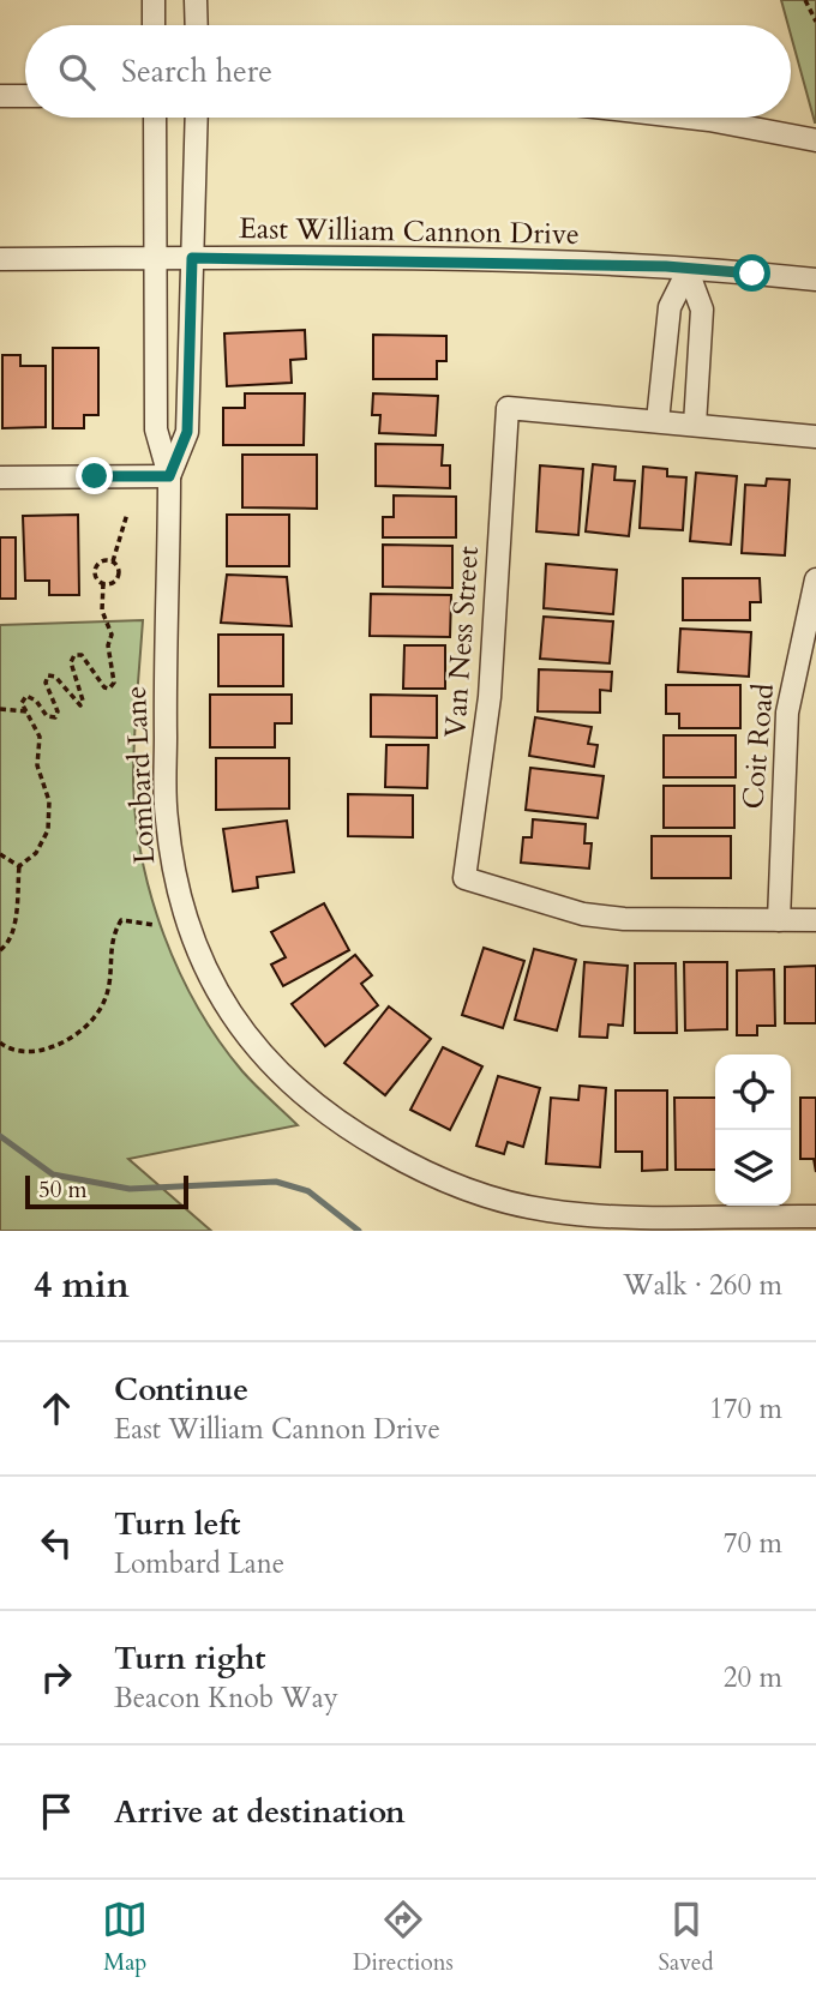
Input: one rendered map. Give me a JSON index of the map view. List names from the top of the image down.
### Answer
{
  "streets": {
    "street": [
      "East William Cannon Drive",
      "Van Ness Street",
      "Coit Road",
      "Lombard Lane"
    ]
  },
  "crossings": [
    ["East William Cannon Drive", "Lombard Lane"],
    ["Van Ness Street", "Coit Road"]
  ],
  "scale_bar": "50 m",
  "page": {
    "search": "Search here",
    "scale": "50 m",
    "heading": ["4 min", "Walk · 260 m"],
    "list": [
      ["Continue", "East William Cannon Drive", "170 m"],
      ["Turn left", "Lombard Lane", "70 m"],
      ["Turn right", "Beacon Knob Way", "20 m"],
      "Arrive at destination"
    ],
    "nav": ["Map", "Directions", "Saved"]
  }
}
